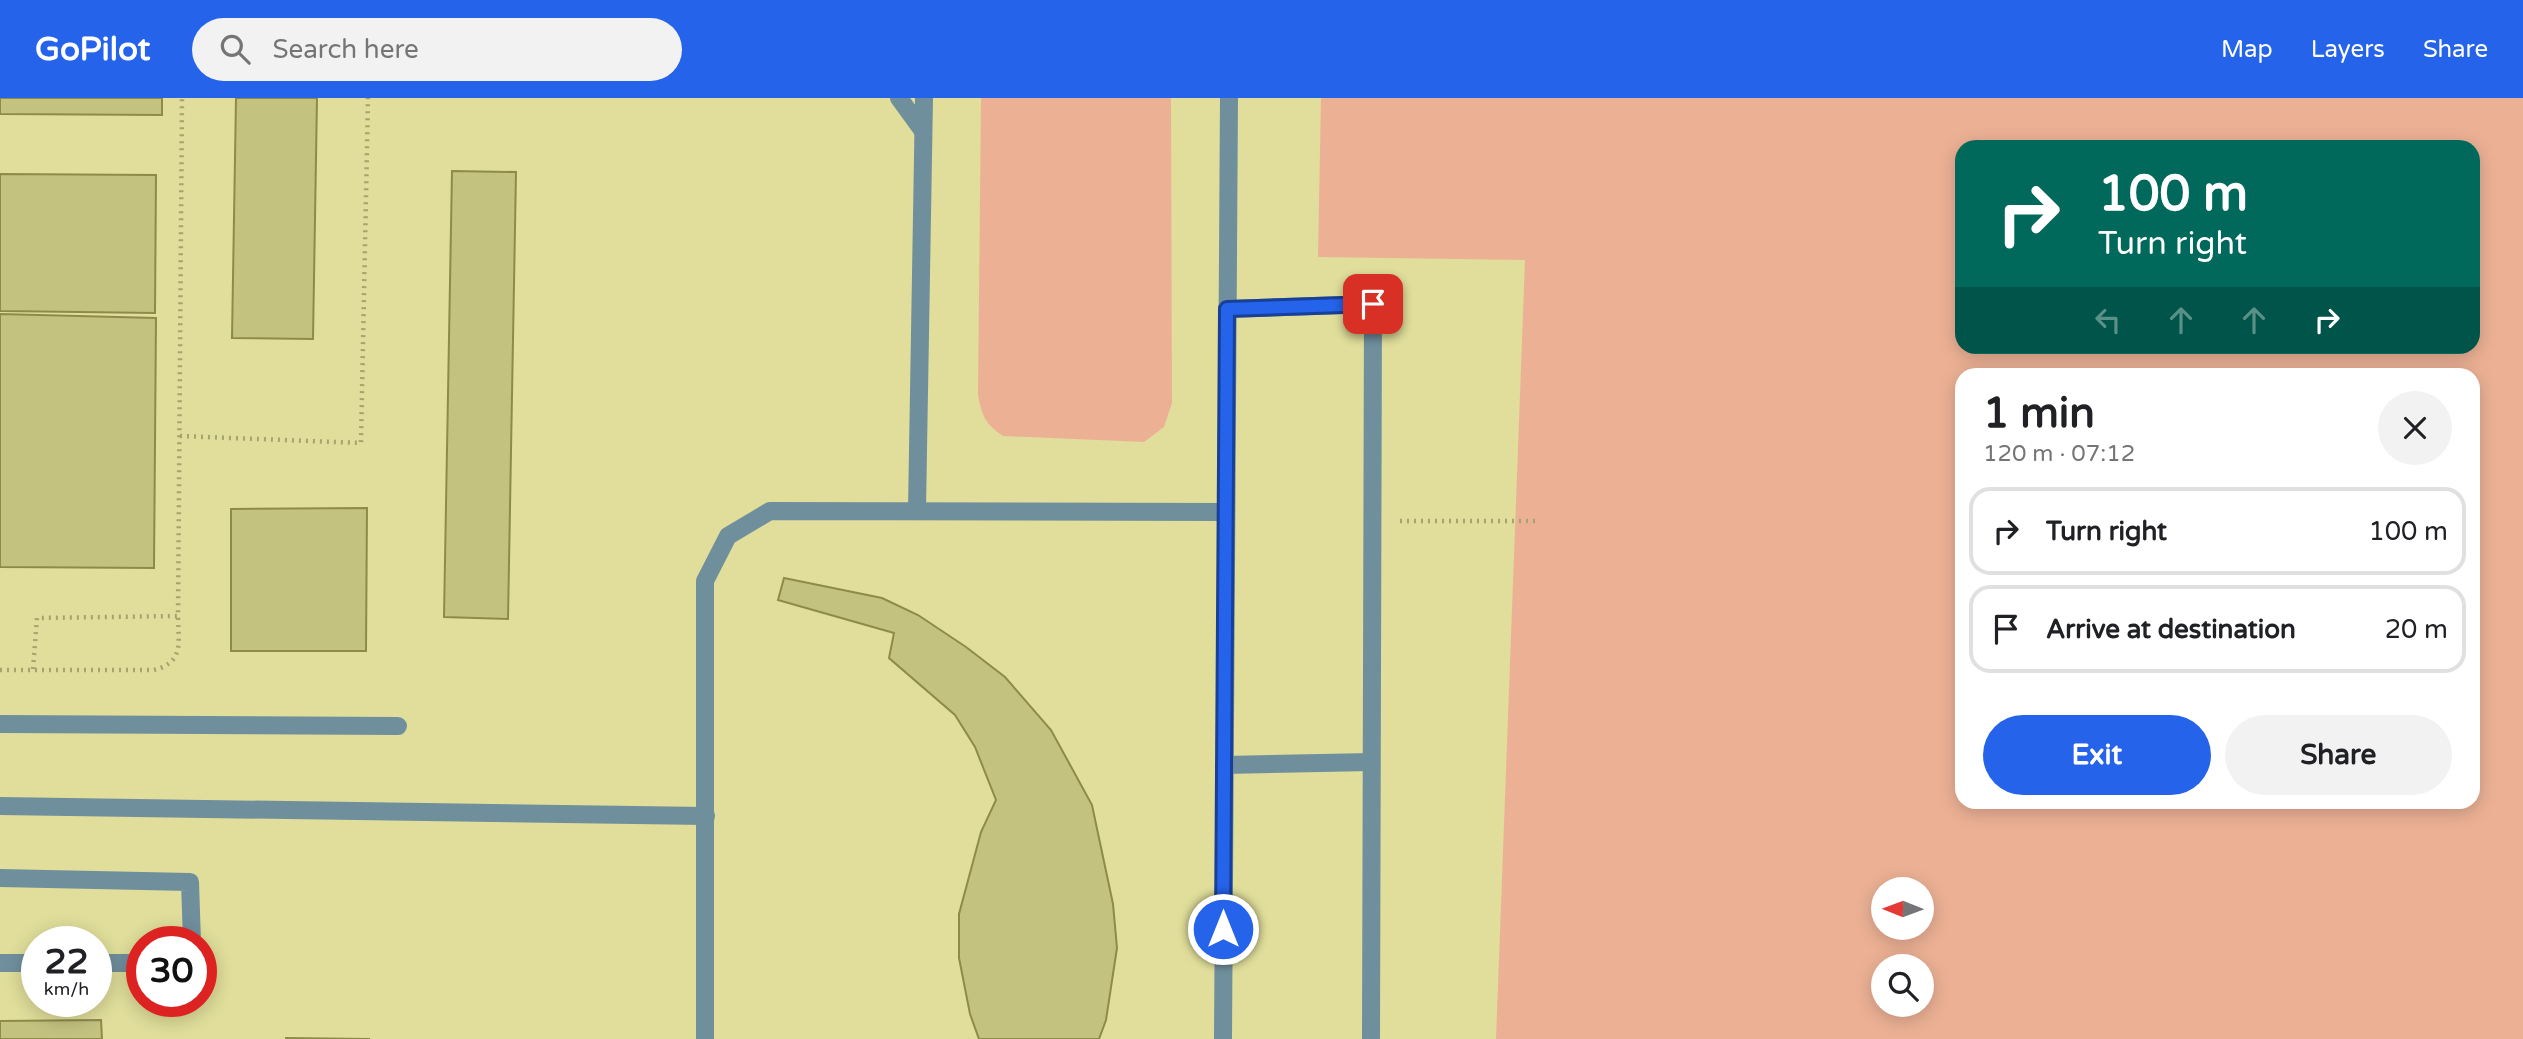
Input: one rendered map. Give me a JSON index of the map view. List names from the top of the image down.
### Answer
{
  "north": "left",
  "page": {
    "header": "GoPilot",
    "search": "Search here",
    "nav": ["Map", "Layers", "Share"],
    "turn": ["100 m", "Turn right"],
    "heading": ["1 min", "120 m · 07:12"],
    "list": [
      {
        "name": "Turn right",
        "value": "100 m"
      },
      {
        "name": "Arrive at destination",
        "value": "20 m"
      }
    ],
    "buttons": ["Exit", "Share"],
    "speed": "22 km/h",
    "limit": "30"
  }
}
